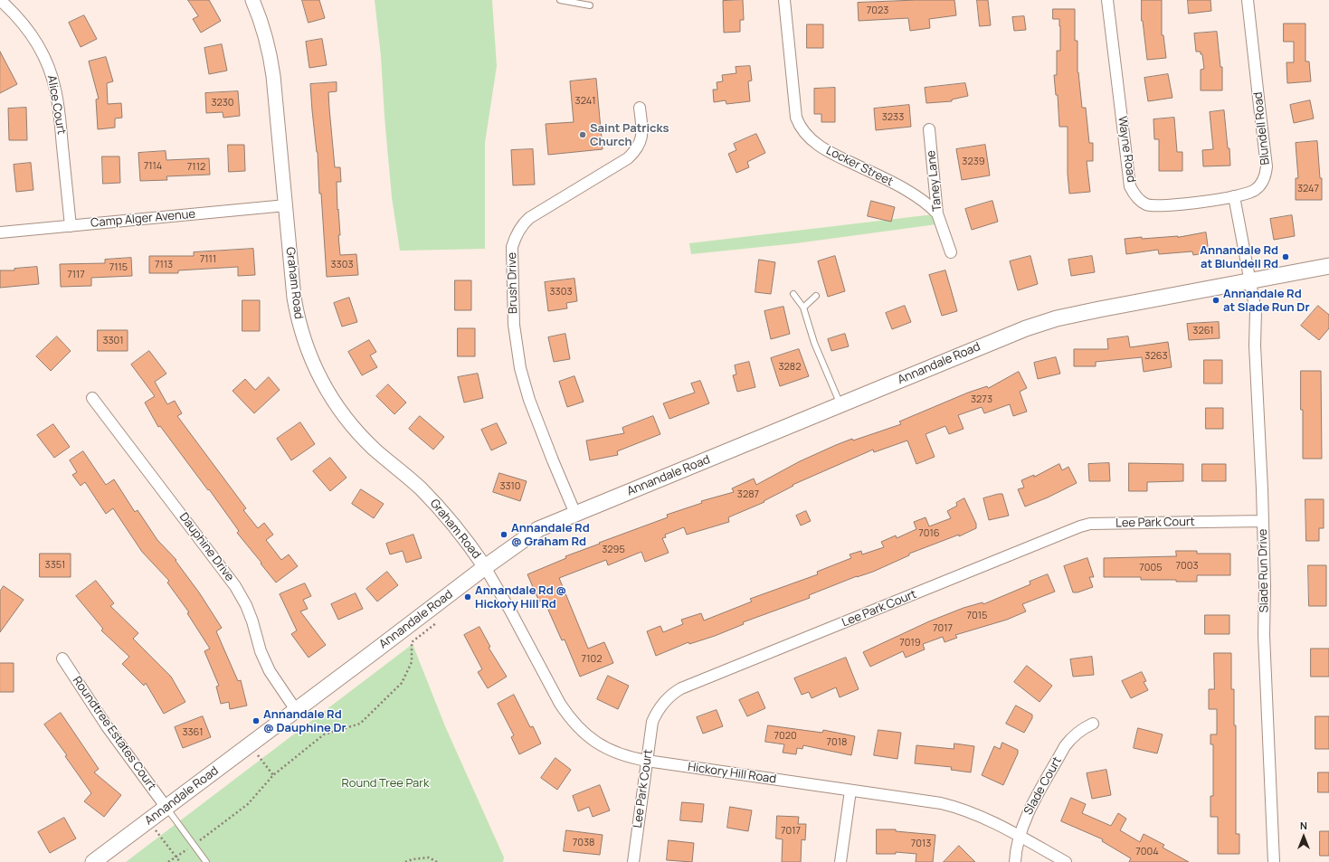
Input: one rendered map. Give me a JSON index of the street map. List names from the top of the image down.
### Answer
{
  "streets": {
    "main road": ["Annandale Road"],
    "street": [
      "Alice Court",
      "Blundell Road",
      "Wayne Road",
      "Locker Street",
      "Taney Lane",
      "Camp Alger Avenue",
      "Graham Road",
      "Brush Drive",
      "Lee Park Court",
      "Dauphine Drive",
      "Slade Run Drive",
      "Roundtree Estates Court",
      "Hickory Hill Road",
      "Slade Court"
    ]
  },
  "crossings": [
    ["Alice Court", "Camp Alger Avenue"],
    ["Blundell Road", "Wayne Road"],
    ["Locker Street", "Taney Lane"],
    ["Camp Alger Avenue", "Graham Road"],
    ["Graham Road", "Annandale Road"],
    ["Graham Road", "Hickory Hill Road"],
    ["Brush Drive", "Annandale Road"],
    ["Annandale Road", "Dauphine Drive"],
    ["Annandale Road", "Slade Run Drive"],
    ["Annandale Road", "Roundtree Estates Court"],
    ["Annandale Road", "Hickory Hill Road"],
    ["Lee Park Court", "Slade Run Drive"],
    ["Lee Park Court", "Hickory Hill Road"],
    ["Hickory Hill Road", "Slade Court"]
  ],
  "parks": ["Round Tree Park"],
  "places": [
    "Saint Patricks Church",
    "Annandale Rd at Blundell Rd",
    "Annandale Rd at Slade Run Dr",
    "Annandale Rd @ Graham Rd",
    "Annandale Rd @ Hickory Hill Rd",
    "Annandale Rd @ Dauphine Dr"
  ],
  "house_numbers": [
    "7023",
    "3241",
    "3230",
    "3233",
    "3239",
    "7114",
    "7112",
    "3247",
    "7111",
    "7113",
    "3303",
    "7115",
    "7117",
    "3303",
    "3261",
    "3301",
    "3263",
    "3282",
    "3273",
    "3310",
    "3287",
    "7016",
    "3295",
    "3351",
    "7003",
    "7005",
    "7015",
    "7017",
    "7019",
    "7102",
    "3361",
    "7020",
    "7018",
    "7017",
    "7038",
    "7013",
    "7004"
  ],
  "north": "top"
}
